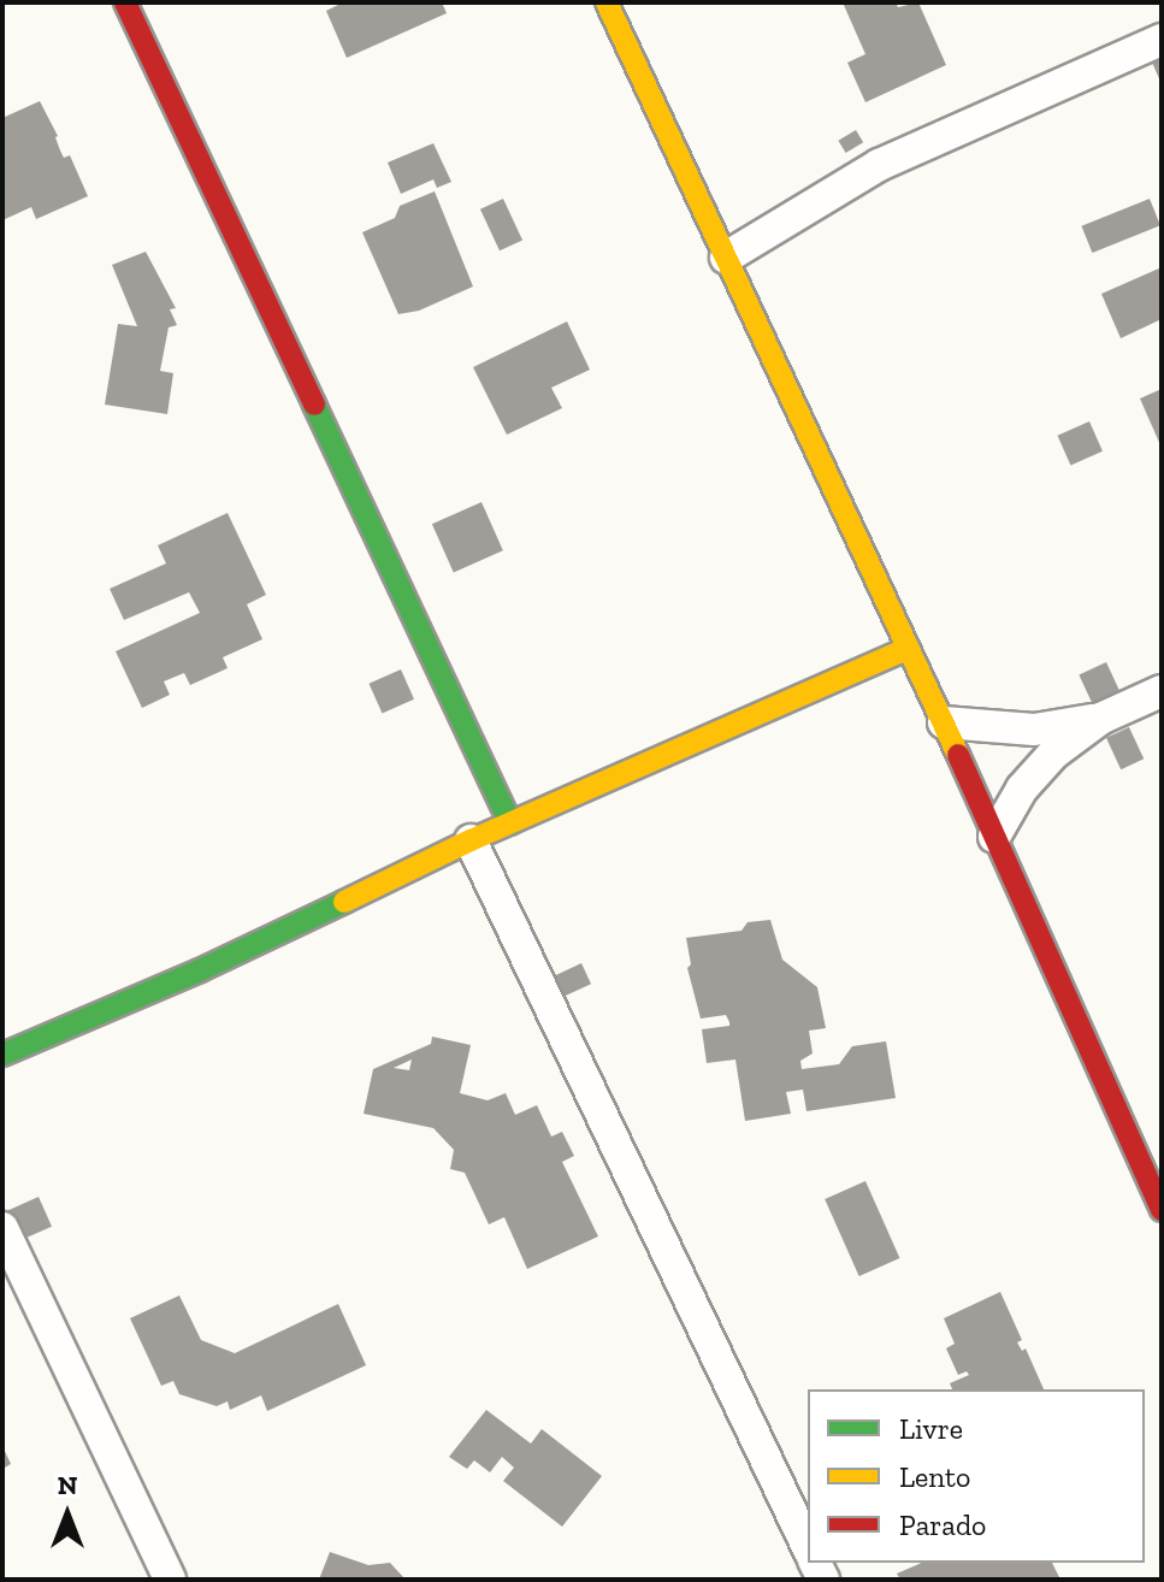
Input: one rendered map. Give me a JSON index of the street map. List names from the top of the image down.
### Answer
{
  "legend": ["Livre", "Lento", "Parado"],
  "north": "top"
}
